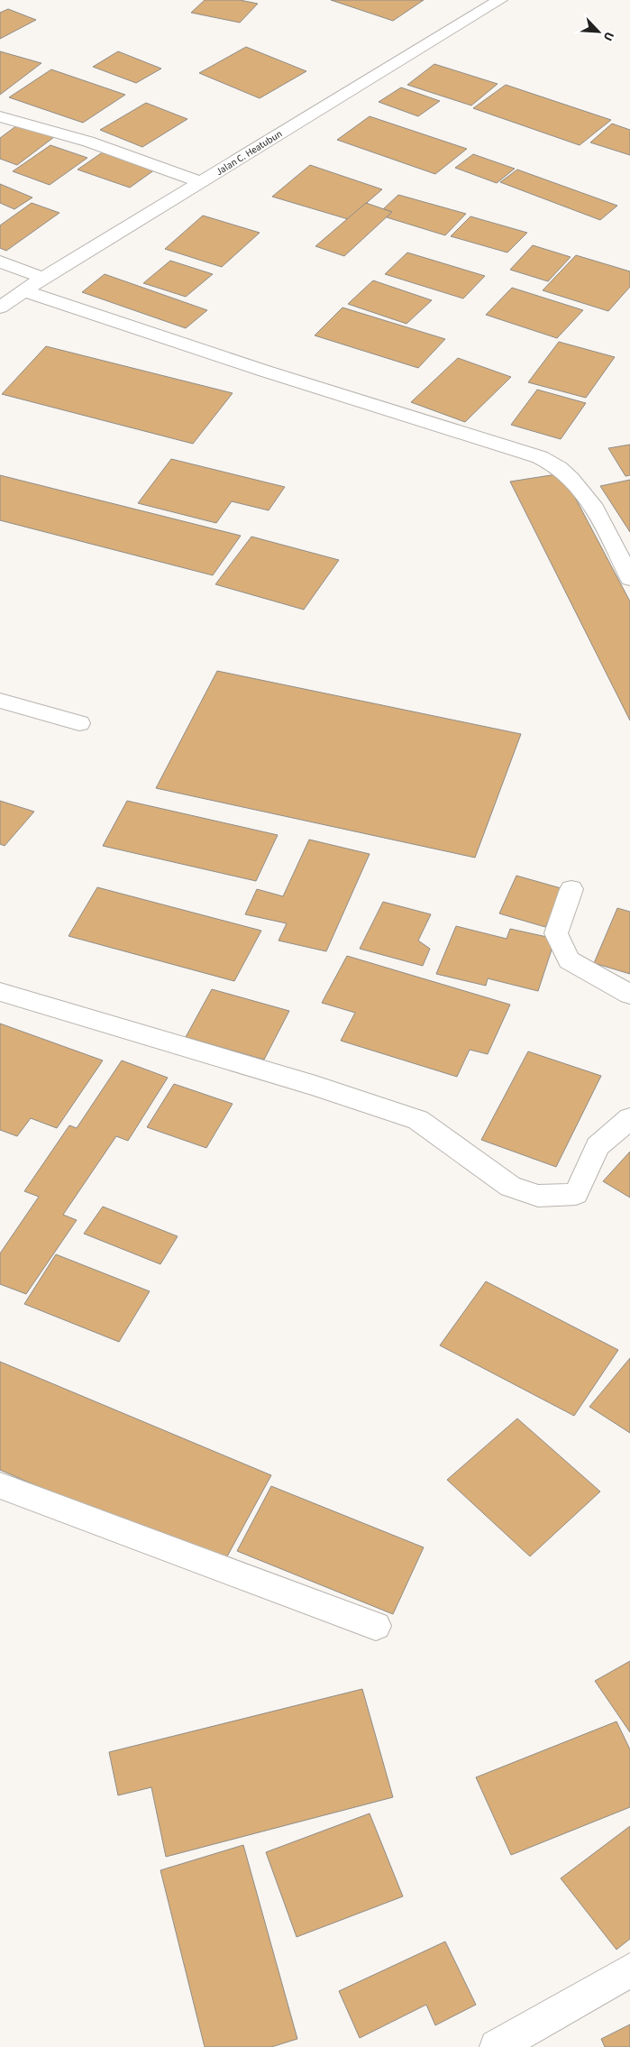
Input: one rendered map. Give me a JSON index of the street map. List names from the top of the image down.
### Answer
{
  "streets": {
    "street": ["Jalan C. Heatubun"]
  },
  "north": "bottom right"
}
